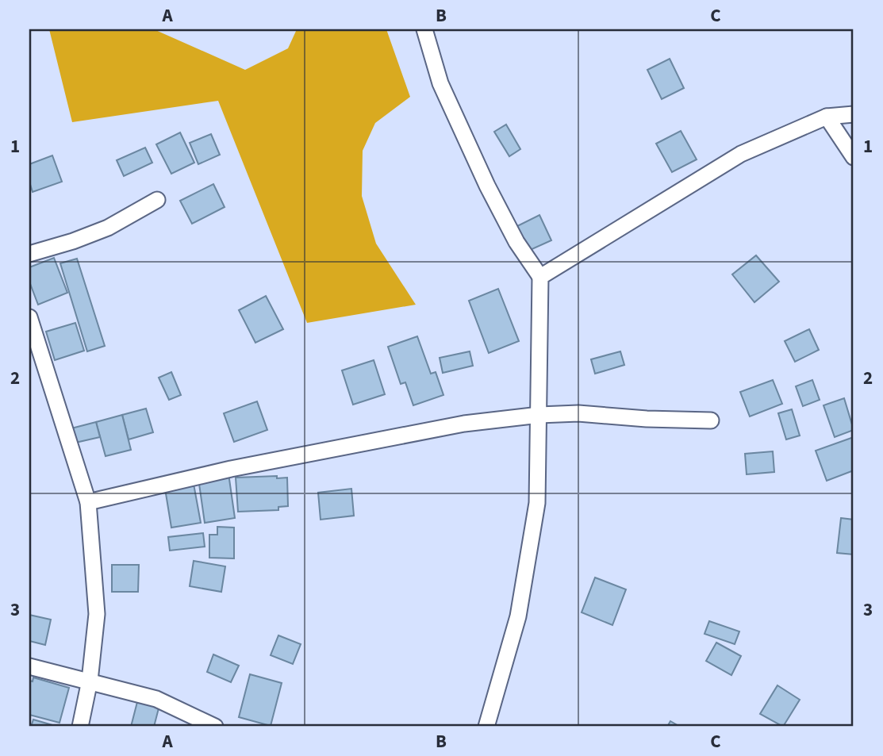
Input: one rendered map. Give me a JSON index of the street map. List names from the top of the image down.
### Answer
{
  "grid": {
    "columns": ["A", "B", "C"],
    "rows": ["1", "2", "3"]
  }
}
